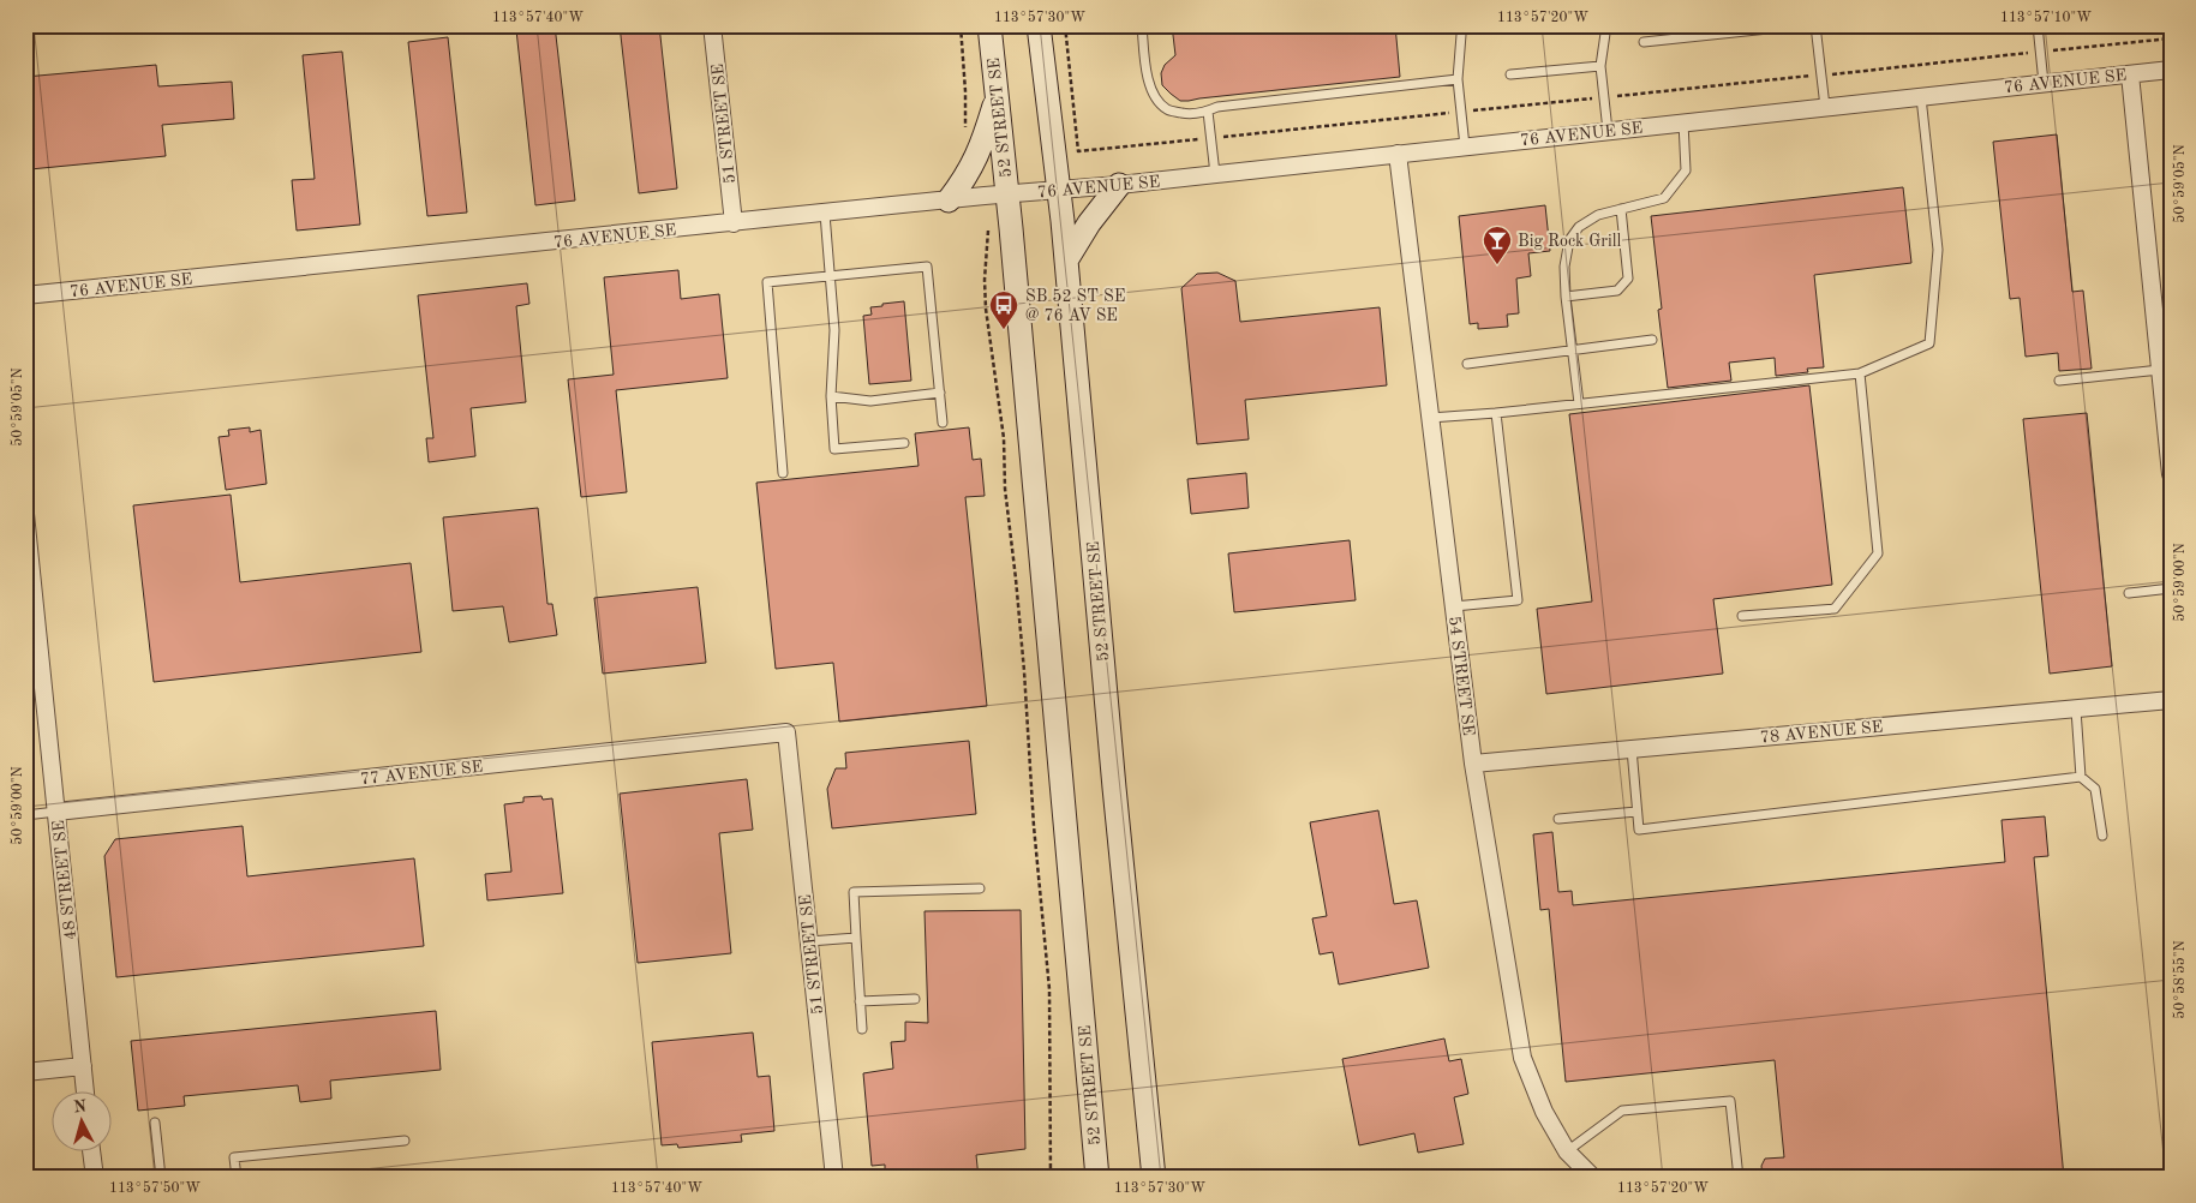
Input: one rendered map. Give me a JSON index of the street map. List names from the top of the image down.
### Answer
{
  "streets": {
    "main road": ["52 STREET SE"],
    "street": [
      "76 AVENUE SE",
      "51 STREET SE",
      "54 STREET SE",
      "78 AVENUE SE",
      "77 AVENUE SE",
      "48 STREET SE"
    ]
  },
  "crossings": [
    ["76 AVENUE SE", "52 STREET SE"],
    ["76 AVENUE SE", "51 STREET SE"],
    ["76 AVENUE SE", "54 STREET SE"],
    ["51 STREET SE", "77 AVENUE SE"],
    ["54 STREET SE", "78 AVENUE SE"],
    ["77 AVENUE SE", "48 STREET SE"]
  ],
  "places": {
    "bar": ["Big Rock Grill"],
    "bus stop": ["SB 52 ST SE @ 76 AV SE"]
  },
  "north": "top",
  "coordinates": [
    "113°57'40\"W",
    "113°57'30\"W",
    "113°57'20\"W",
    "113°57'10\"W",
    "50°59'05\"N",
    "50°59'00\"N",
    "50°58'55\"N",
    "113°57'50\"W"
  ]
}
